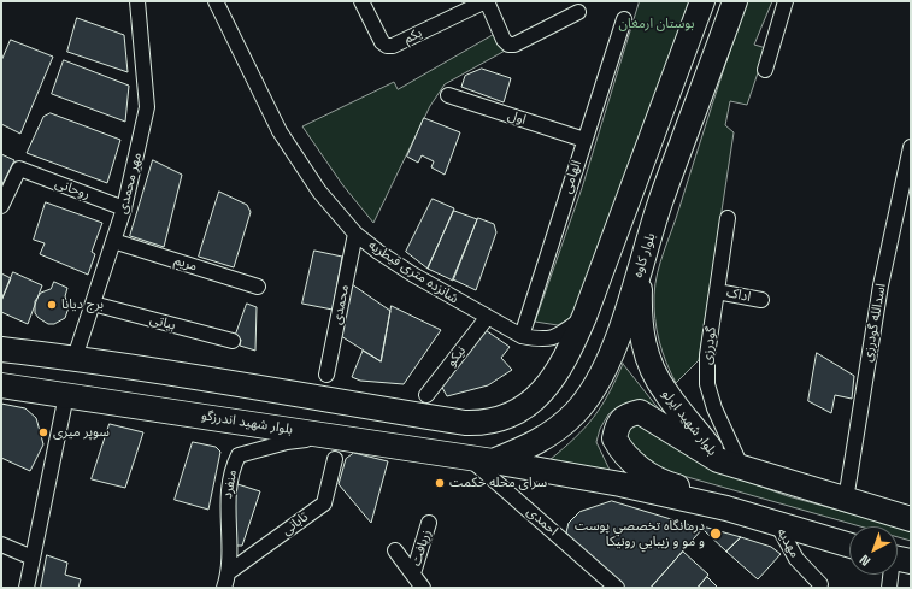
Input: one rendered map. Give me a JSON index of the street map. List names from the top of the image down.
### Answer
{
  "streets": {
    "main road": ["بلوار کاوه", "بلوار شهید اندرزگو", "بلوار شهید ایرلو"],
    "street": [
      "یکم",
      "اول",
      "الهامی",
      "مهر محمدی",
      "روحانی",
      "مریم",
      "شانزده متری قیطریه",
      "اداک",
      "محمدی",
      "بیاتی",
      "اسدالله گودرزی",
      "گودرزی",
      "نیکو",
      "منفرد",
      "احمدی",
      "تابانی",
      "مهدیه",
      "زربافت"
    ]
  },
  "crossings": [
    ["اول", "الهامی"],
    ["الهامی", "شانزده متری قیطریه"],
    ["مهر محمدی", "روحانی"],
    ["مهر محمدی", "مریم"],
    ["مهر محمدی", "بیاتی"],
    ["بلوار کاوه", "بلوار شهید اندرزگو"],
    ["بلوار کاوه", "بلوار شهید ایرلو"],
    ["شانزده متری قیطریه", "محمدی"],
    ["شانزده متری قیطریه", "نیکو"],
    ["اداک", "گودرزی"],
    ["گودرزی", "بلوار شهید ایرلو"],
    ["بلوار شهید اندرزگو", "منفرد"],
    ["بلوار شهید اندرزگو", "احمدی"],
    ["بلوار شهید اندرزگو", "تابانی"],
    ["منفرد", "تابانی"]
  ],
  "parks": ["بوستان ارمغان"],
  "places": [
    "برج دیانا",
    "سوپر میری",
    "سرای محله حکمت",
    "درمانگاه تخصصي پوست و مو و زيبايي رونيكا"
  ],
  "north": "bottom left"
}
